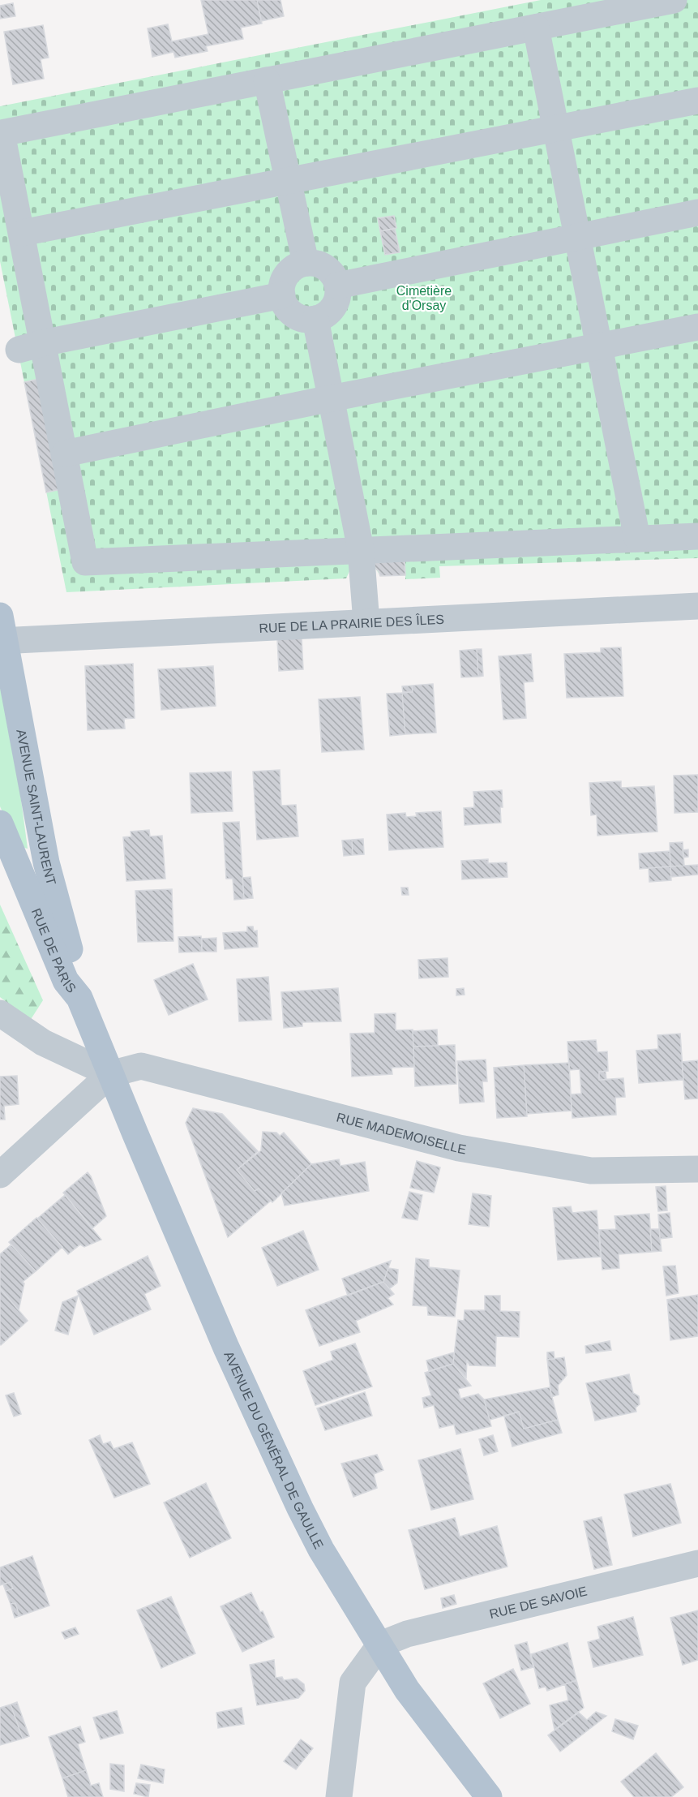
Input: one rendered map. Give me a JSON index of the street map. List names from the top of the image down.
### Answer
{
  "streets": {
    "main road": ["AVENUE SAINT-LAURENT", "RUE DE PARIS", "AVENUE DU GÉNÉRAL DE GAULLE"],
    "street": ["RUE DE LA PRAIRIE DES ÎLES", "RUE MADEMOISELLE", "RUE DE SAVOIE"]
  },
  "crossings": [
    ["RUE DE LA PRAIRIE DES ÎLES", "AVENUE SAINT-LAURENT"],
    ["AVENUE SAINT-LAURENT", "RUE DE PARIS"],
    ["RUE DE PARIS", "RUE MADEMOISELLE"],
    ["RUE DE PARIS", "AVENUE DU GÉNÉRAL DE GAULLE"],
    ["RUE MADEMOISELLE", "AVENUE DU GÉNÉRAL DE GAULLE"],
    ["AVENUE DU GÉNÉRAL DE GAULLE", "RUE DE SAVOIE"]
  ],
  "parks": ["Cimetière d'Orsay"]
}
